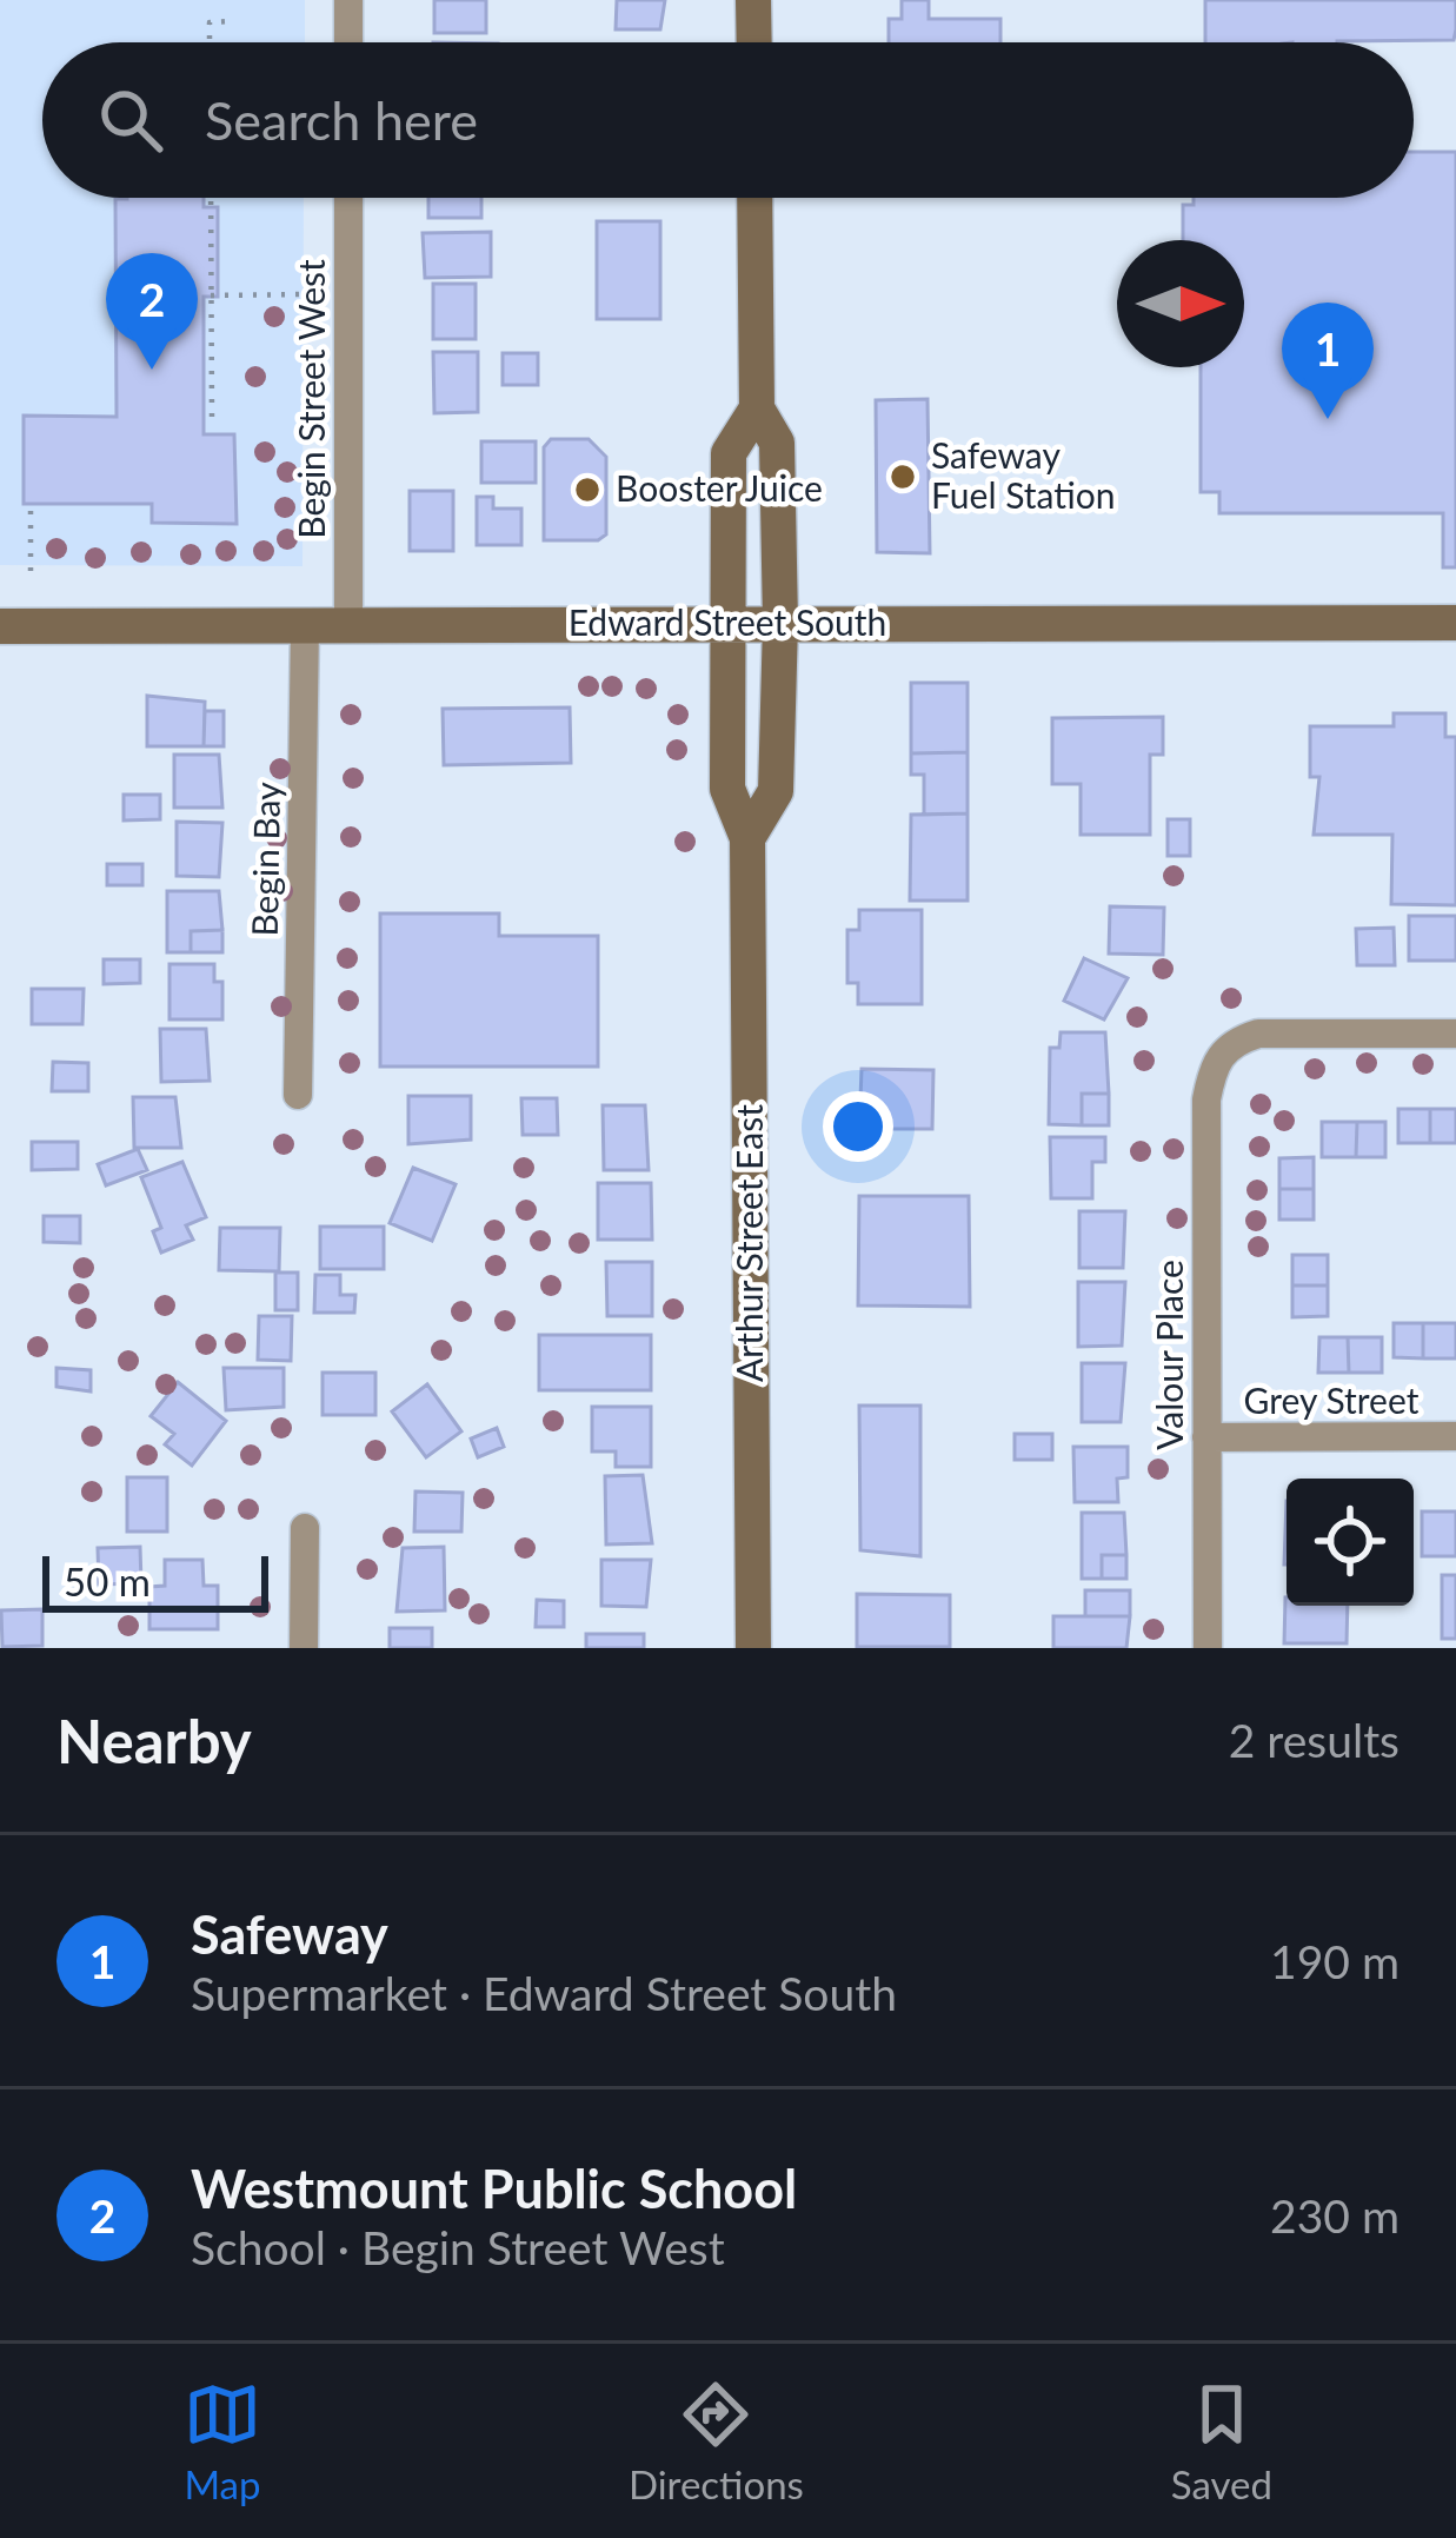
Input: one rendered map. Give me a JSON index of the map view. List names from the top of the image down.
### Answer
{
  "streets": {
    "main road": ["Edward Street South", "Arthur Street East"],
    "street": [
      "Begin Street West",
      "Begin Bay",
      "Valour Place",
      "Grey Street"
    ]
  },
  "crossings": [
    ["Begin Street West", "Edward Street South"],
    ["Edward Street South", "Begin Bay"],
    ["Edward Street South", "Arthur Street East"],
    ["Valour Place", "Grey Street"]
  ],
  "places": ["Safeway Fuel Station", "Booster Juice"],
  "scale_bar": "50 m",
  "north": "right",
  "page": {
    "search": "Search here",
    "pins": ["2", "1"],
    "scale": "50 m",
    "heading": ["Nearby", "2 results"],
    "list": [
      {
        "mark": "1",
        "name": "Safeway",
        "note": "Supermarket · Edward Street South",
        "value": "190 m"
      },
      {
        "mark": "2",
        "name": "Westmount Public School",
        "note": "School · Begin Street West",
        "value": "230 m"
      }
    ],
    "nav": ["Map", "Directions", "Saved"]
  }
}
